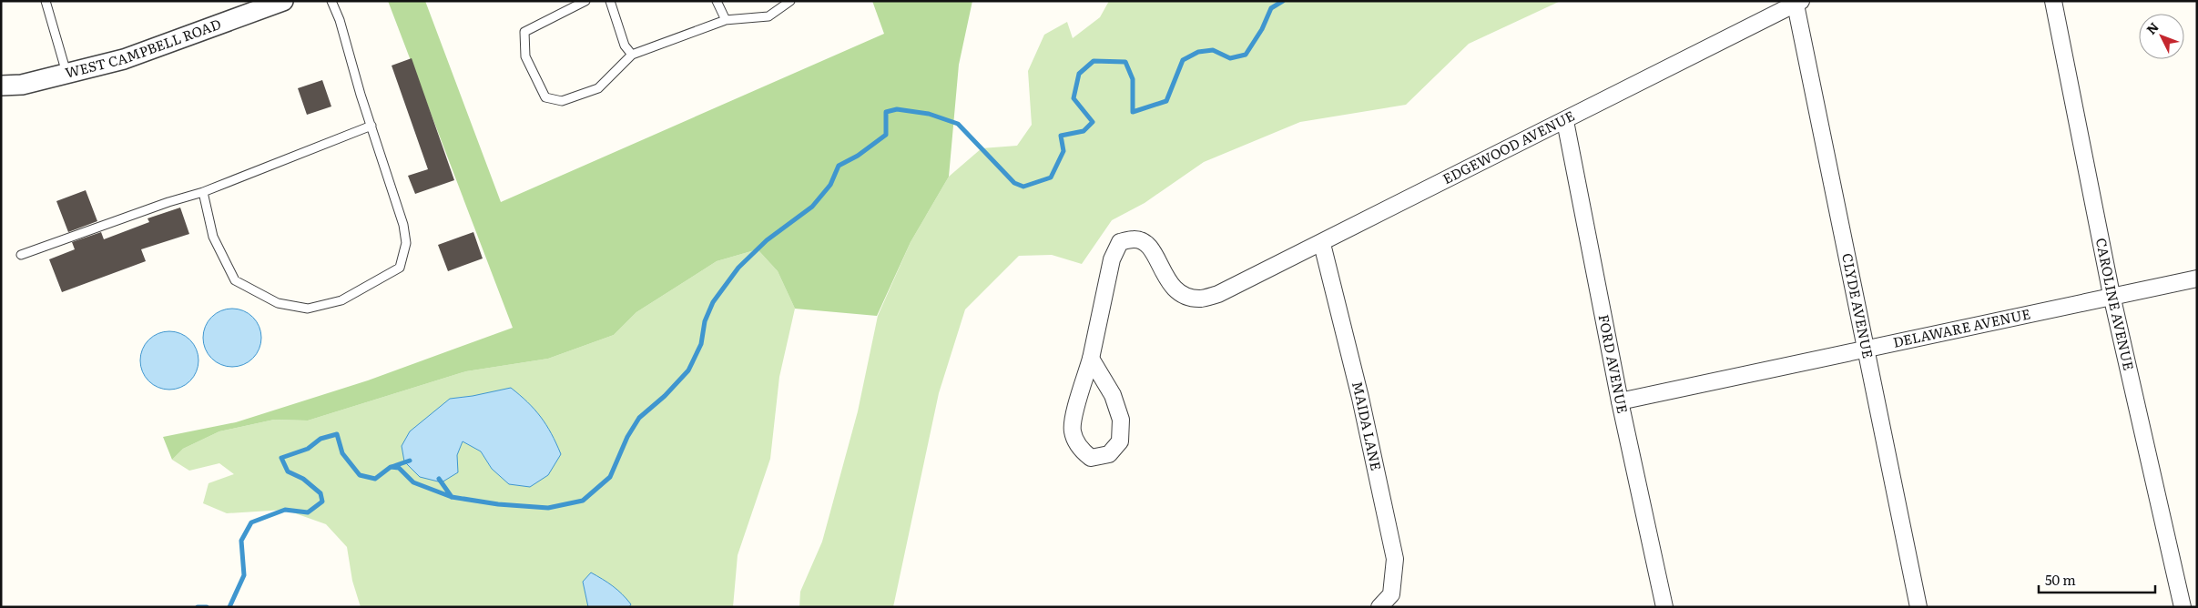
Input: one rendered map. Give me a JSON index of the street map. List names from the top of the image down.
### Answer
{
  "streets": {
    "street": [
      "WEST CAMPBELL ROAD",
      "EDGEWOOD AVENUE",
      "CAROLINE AVENUE",
      "CLYDE AVENUE",
      "DELAWARE AVENUE",
      "FORD AVENUE",
      "MAIDA LANE"
    ]
  },
  "crossings": [
    ["EDGEWOOD AVENUE", "CLYDE AVENUE"],
    ["EDGEWOOD AVENUE", "FORD AVENUE"],
    ["EDGEWOOD AVENUE", "MAIDA LANE"],
    ["CAROLINE AVENUE", "DELAWARE AVENUE"],
    ["CLYDE AVENUE", "DELAWARE AVENUE"],
    ["DELAWARE AVENUE", "FORD AVENUE"]
  ],
  "scale_bar": "50 m",
  "north": "top left"
}
